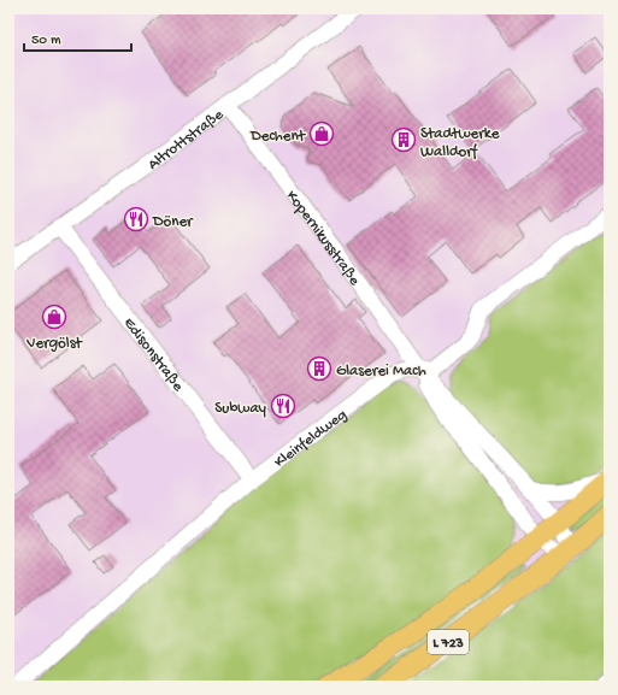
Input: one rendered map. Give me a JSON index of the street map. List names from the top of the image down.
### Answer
{
  "streets": {
    "main road": ["L 723"],
    "street": [
      "Altrottstraße",
      "Kopernikusstraße",
      "Edisonstraße",
      "Kleinfeldweg"
    ]
  },
  "crossings": [
    ["Altrottstraße", "Kopernikusstraße"],
    ["Altrottstraße", "Edisonstraße"],
    ["Kopernikusstraße", "Kleinfeldweg"],
    ["Kopernikusstraße", "L 723"],
    ["Edisonstraße", "Kleinfeldweg"]
  ],
  "places": {
    "shop": ["Dechent", "Vergölst"],
    "building": ["Stadtwerke Walldorf", "Glaserei Mach"],
    "restaurant": ["Döner", "Subway"]
  },
  "scale_bar": "50 m"
}
